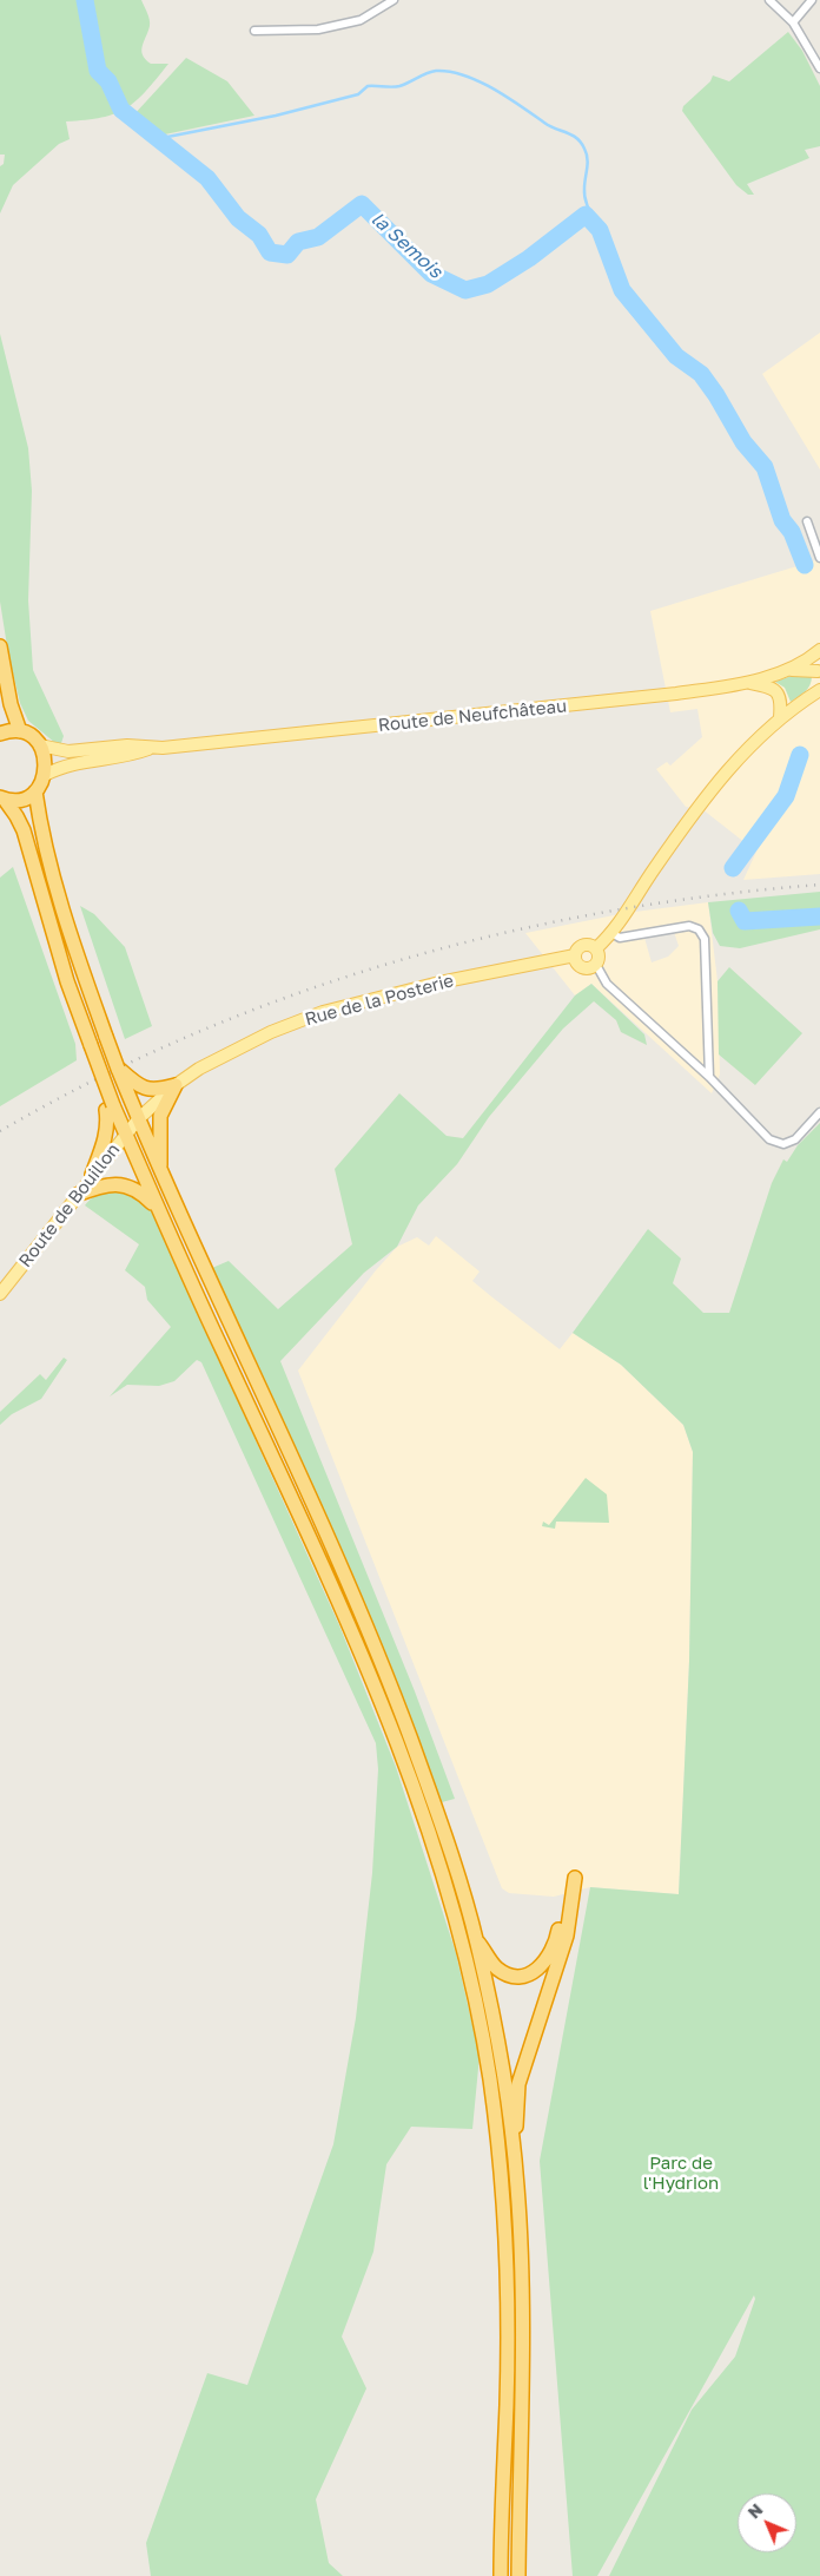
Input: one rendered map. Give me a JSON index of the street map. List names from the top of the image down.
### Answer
{
  "streets": {
    "main road": ["Route de Neufchâteau", "Rue de la Posterie", "Route de Bouillon"]
  },
  "crossings": [
    ["Route de Neufchâteau", "Rue de la Posterie"],
    ["Rue de la Posterie", "Route de Bouillon"]
  ],
  "water": ["la Semois"],
  "parks": ["Parc de l'Hydrion"],
  "north": "top left"
}
